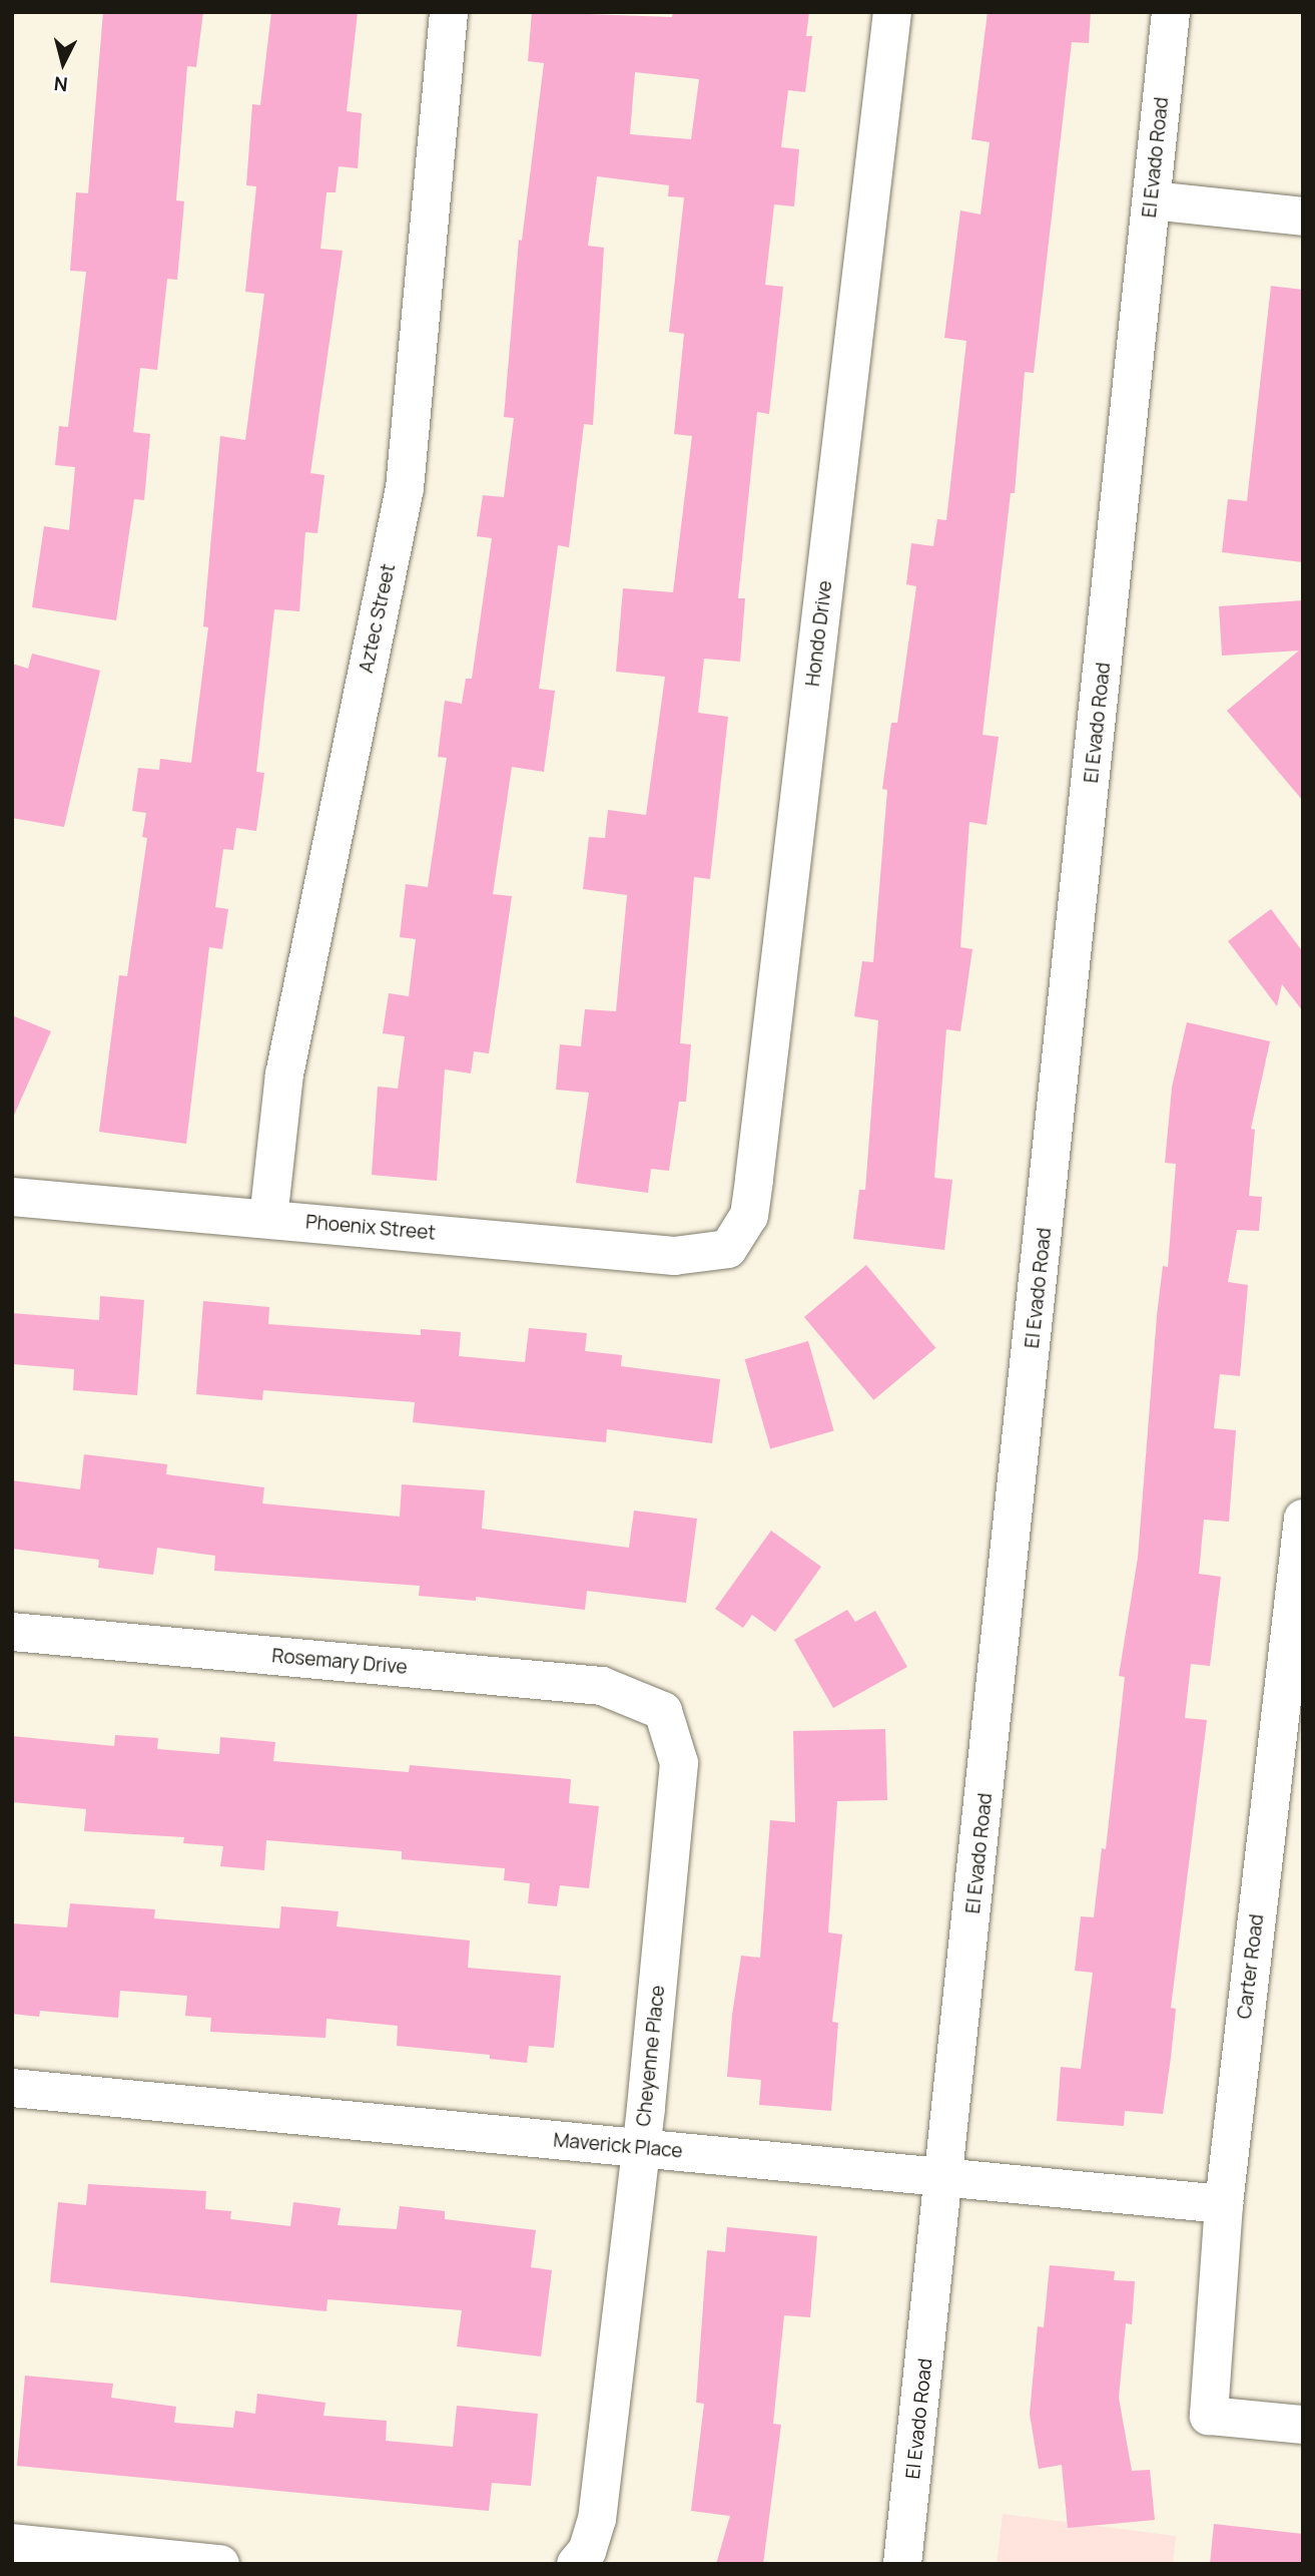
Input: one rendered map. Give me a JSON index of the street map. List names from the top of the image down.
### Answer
{
  "streets": {
    "street": [
      "El Evado Road",
      "Aztec Street",
      "Hondo Drive",
      "Phoenix Street",
      "Rosemary Drive",
      "Carter Road",
      "Cheyenne Place",
      "Maverick Place"
    ]
  },
  "crossings": [
    ["El Evado Road", "Maverick Place"],
    ["Aztec Street", "Phoenix Street"],
    ["Hondo Drive", "Phoenix Street"],
    ["Rosemary Drive", "Cheyenne Place"],
    ["Carter Road", "Maverick Place"],
    ["Cheyenne Place", "Maverick Place"]
  ],
  "north": "bottom"
}
